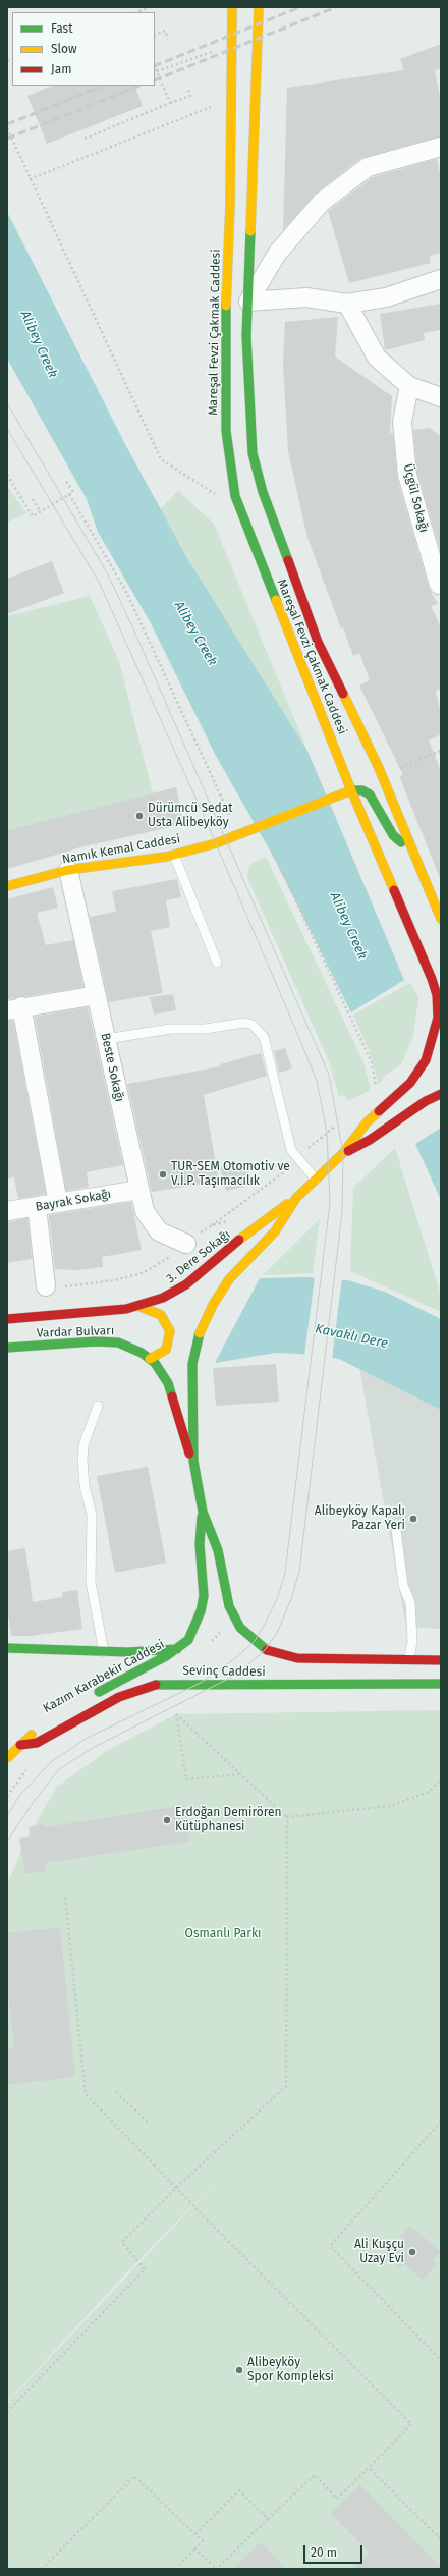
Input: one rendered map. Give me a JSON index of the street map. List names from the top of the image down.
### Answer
{
  "streets": {
    "main road": [
      "Mareşal Fevzi Çakmak Caddesi",
      "Namık Kemal Caddesi",
      "3. Dere Sokağı",
      "Vardar Bulvarı",
      "Sevinç Caddesi",
      "Kazım Karabekir Caddesi"
    ],
    "street": ["Üçgül Sokağı", "Beste Sokağı", "Bayrak Sokağı"]
  },
  "crossings": [
    ["Mareşal Fevzi Çakmak Caddesi", "Namık Kemal Caddesi"],
    ["Namık Kemal Caddesi", "Beste Sokağı"],
    ["Beste Sokağı", "Bayrak Sokağı"],
    ["Sevinç Caddesi", "Kazım Karabekir Caddesi"]
  ],
  "water": ["Alibey Creek", "Kavaklı Dere"],
  "parks": ["Osmanlı Parkı"],
  "places": [
    "Dürümcü Sedat Usta Alibeyköy",
    "TUR-SEM Otomotiv ve V.İ.P. Taşımacılık",
    "Alibeyköy Kapalı Pazar Yeri",
    "Erdoğan Demirören Kütüphanesi",
    "Ali Kuşçu Uzay Evi",
    "Alibeyköy Spor Kompleksi"
  ],
  "legend": ["Fast", "Slow", "Jam"],
  "scale_bar": "20 m"
}
